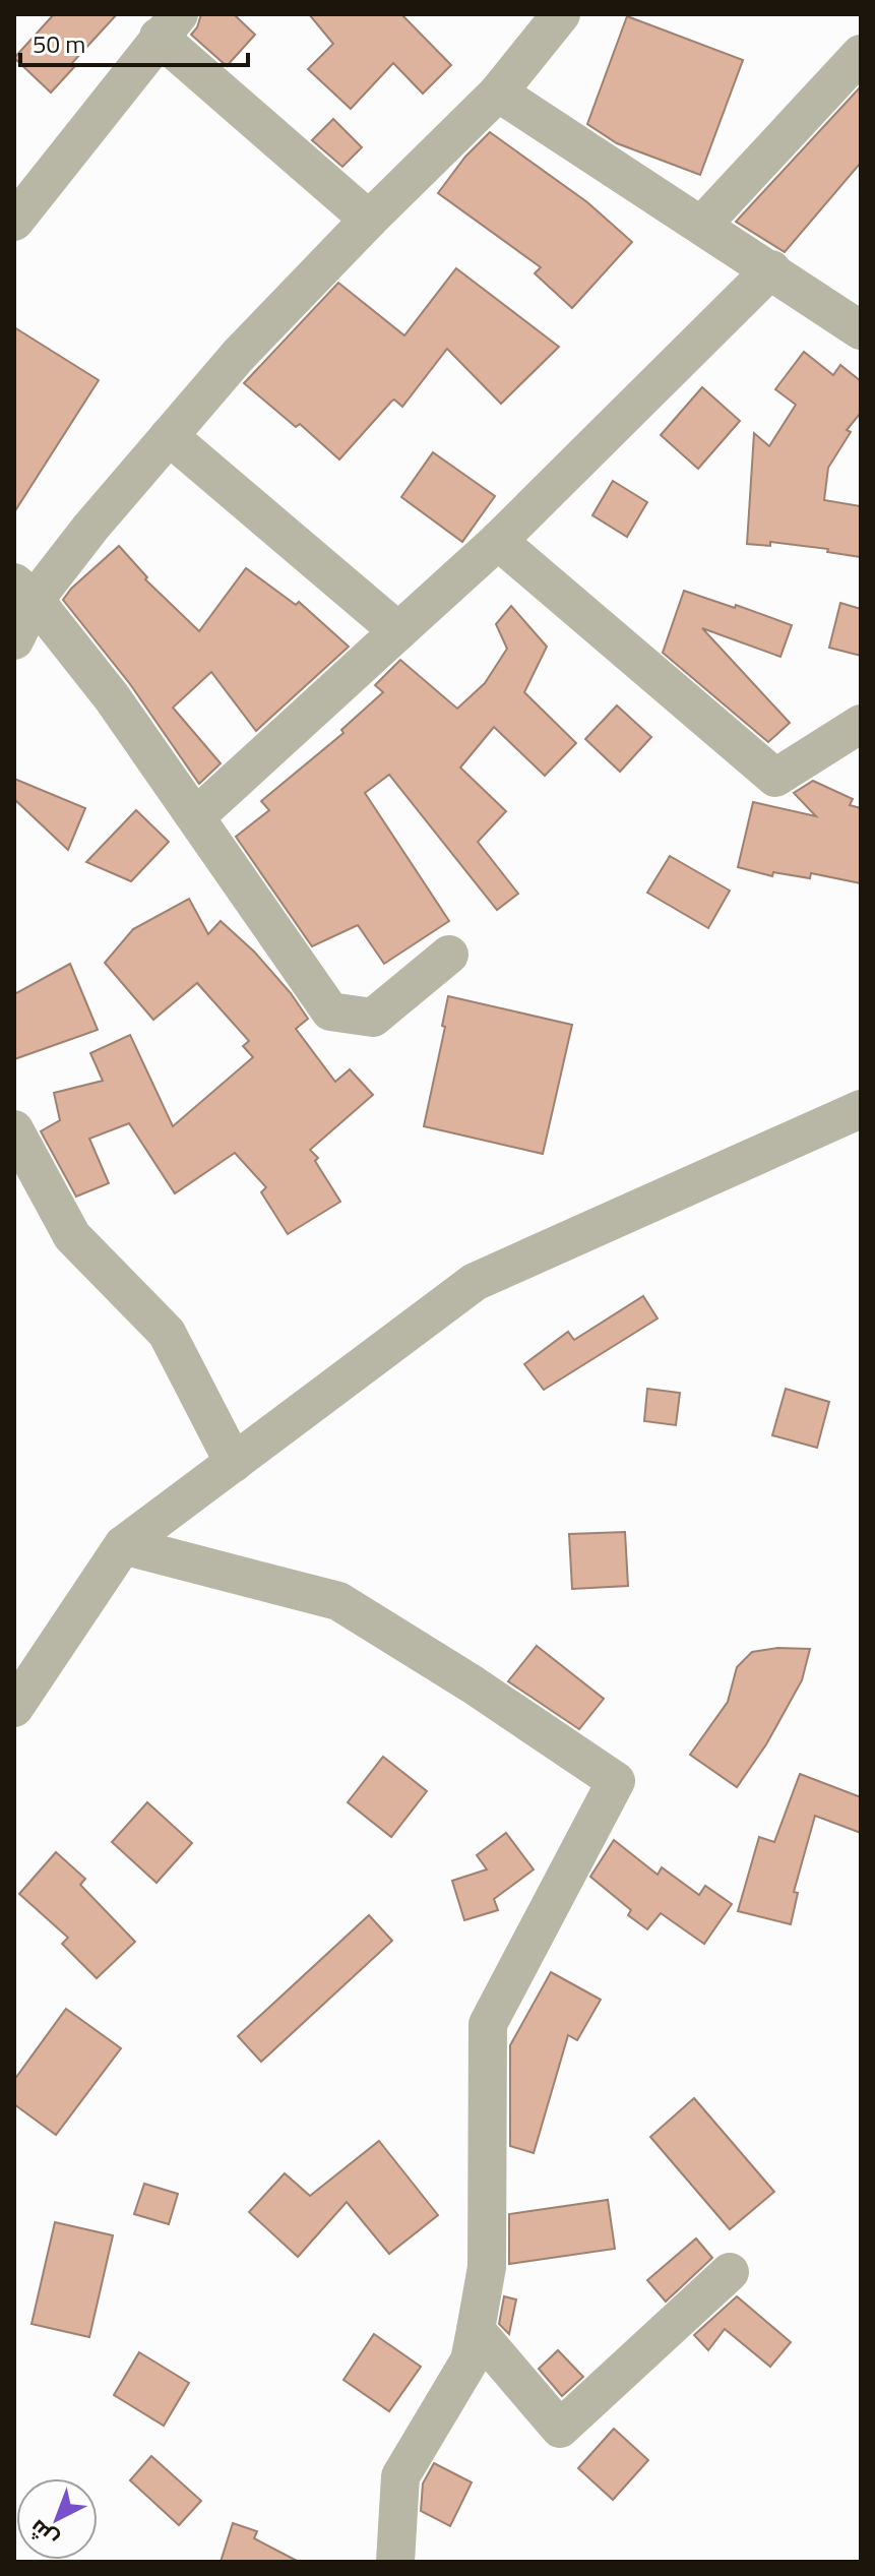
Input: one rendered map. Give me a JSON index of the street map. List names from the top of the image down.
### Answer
{
  "scale_bar": "50 m",
  "north": "bottom left"
}
